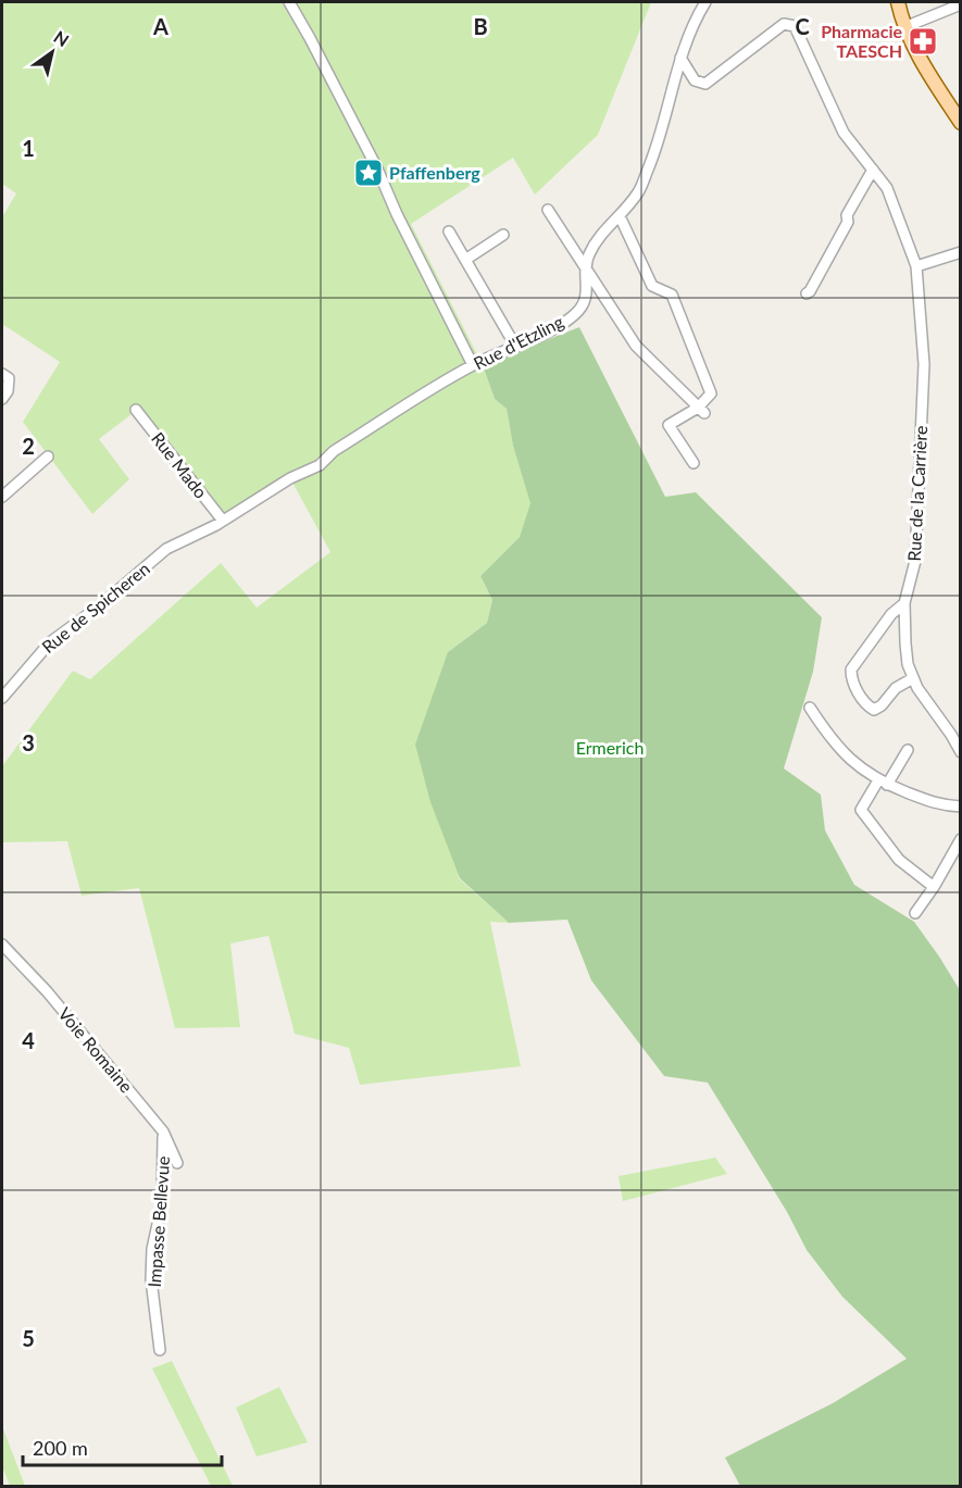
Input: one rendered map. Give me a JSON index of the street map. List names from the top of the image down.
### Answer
{
  "streets": {
    "street": [
      "Rue d'Etzling",
      "Rue Mado",
      "Rue de la Carrière",
      "Rue de Spicheren",
      "Voie Romaine",
      "Impasse Bellevue"
    ]
  },
  "crossings": [
    ["Rue d'Etzling", "Rue Mado"],
    ["Rue d'Etzling", "Rue de la Carrière"],
    ["Rue d'Etzling", "Rue de Spicheren"],
    ["Voie Romaine", "Impasse Bellevue"]
  ],
  "parks": ["Ermerich"],
  "places": {
    "pharmacy": ["Pharmacie TAESCH"],
    "place": ["Pfaffenberg"]
  },
  "scale_bar": "200 m",
  "north": "top right",
  "grid": {
    "columns": ["A", "B", "C"],
    "rows": [
      "1",
      "2",
      "3",
      "4",
      "5"
    ]
  }
}
